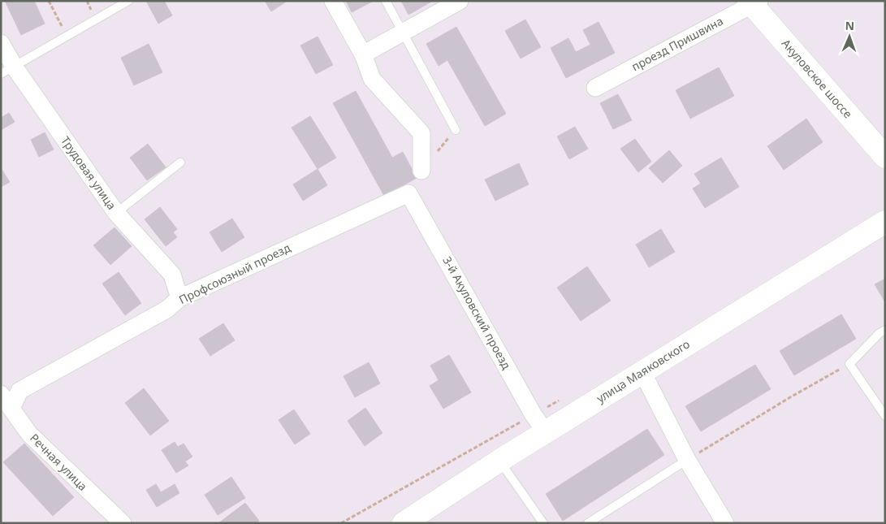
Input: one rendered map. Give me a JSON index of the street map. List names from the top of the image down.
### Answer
{
  "streets": {
    "street": [
      "проезд Пришвина",
      "Акуловское шоссе",
      "Трудовая улица",
      "Профсоюзный проезд",
      "3-й Акуловский проезд",
      "улица Маяковского",
      "Речная улица"
    ]
  },
  "crossings": [
    ["проезд Пришвина", "Акуловское шоссе"],
    ["Трудовая улица", "Профсоюзный проезд"],
    ["Профсоюзный проезд", "3-й Акуловский проезд"],
    ["Профсоюзный проезд", "Речная улица"],
    ["3-й Акуловский проезд", "улица Маяковского"]
  ],
  "north": "top"
}
